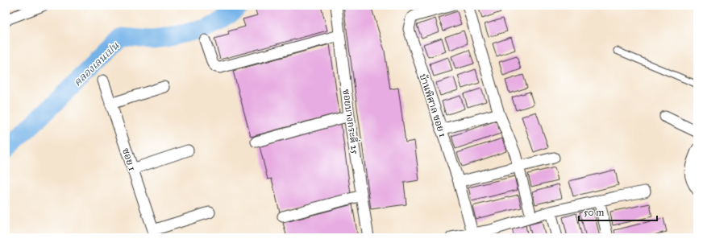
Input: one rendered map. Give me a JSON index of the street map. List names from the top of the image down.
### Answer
{
  "streets": {
    "street": ["บ้านพิศาล ซอย 1", "ซอยบางกระดี่ 25", "ซอย 1"]
  },
  "water": ["คลองเลนเปน"],
  "scale_bar": "50 m"
}
